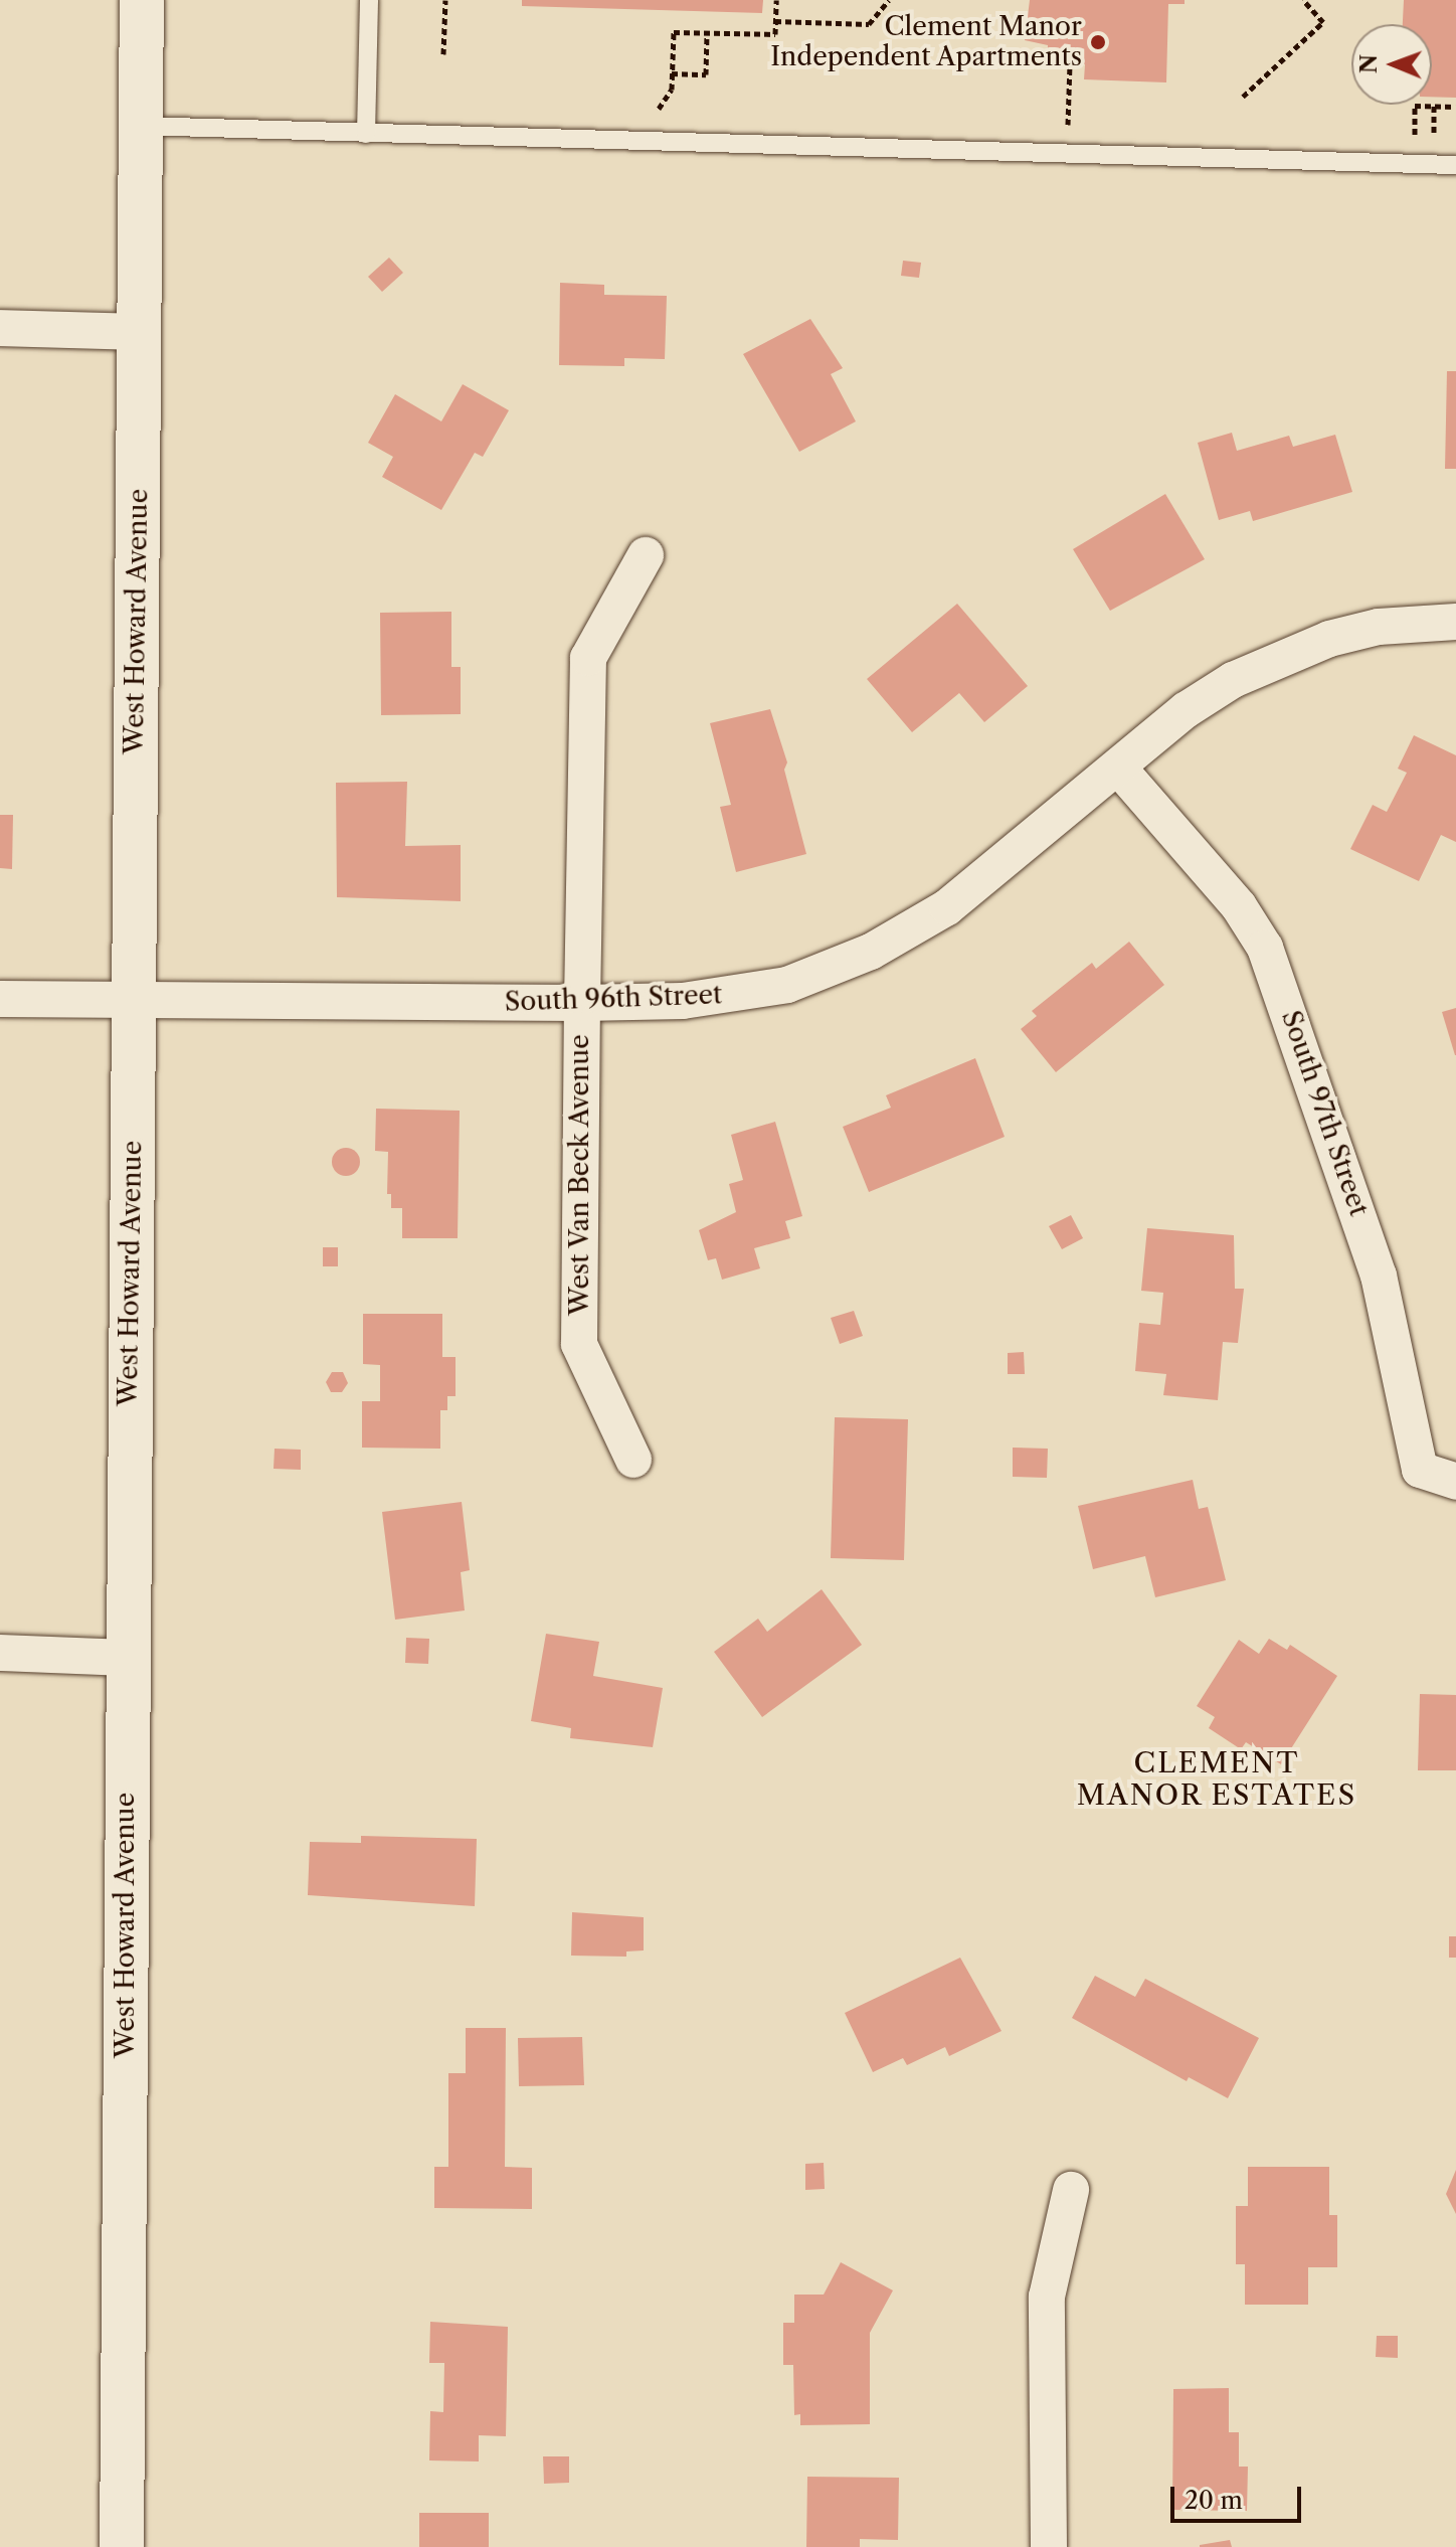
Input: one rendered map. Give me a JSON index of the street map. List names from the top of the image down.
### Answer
{
  "streets": {
    "street": [
      "West Howard Avenue",
      "South 96th Street",
      "South 97th Street",
      "West Van Beck Avenue"
    ]
  },
  "crossings": [
    ["West Howard Avenue", "South 96th Street"],
    ["South 96th Street", "South 97th Street"],
    ["South 96th Street", "West Van Beck Avenue"]
  ],
  "districts": ["CLEMENT MANOR ESTATES"],
  "places": ["Clement Manor Independent Apartments"],
  "scale_bar": "20 m",
  "north": "left"
}
